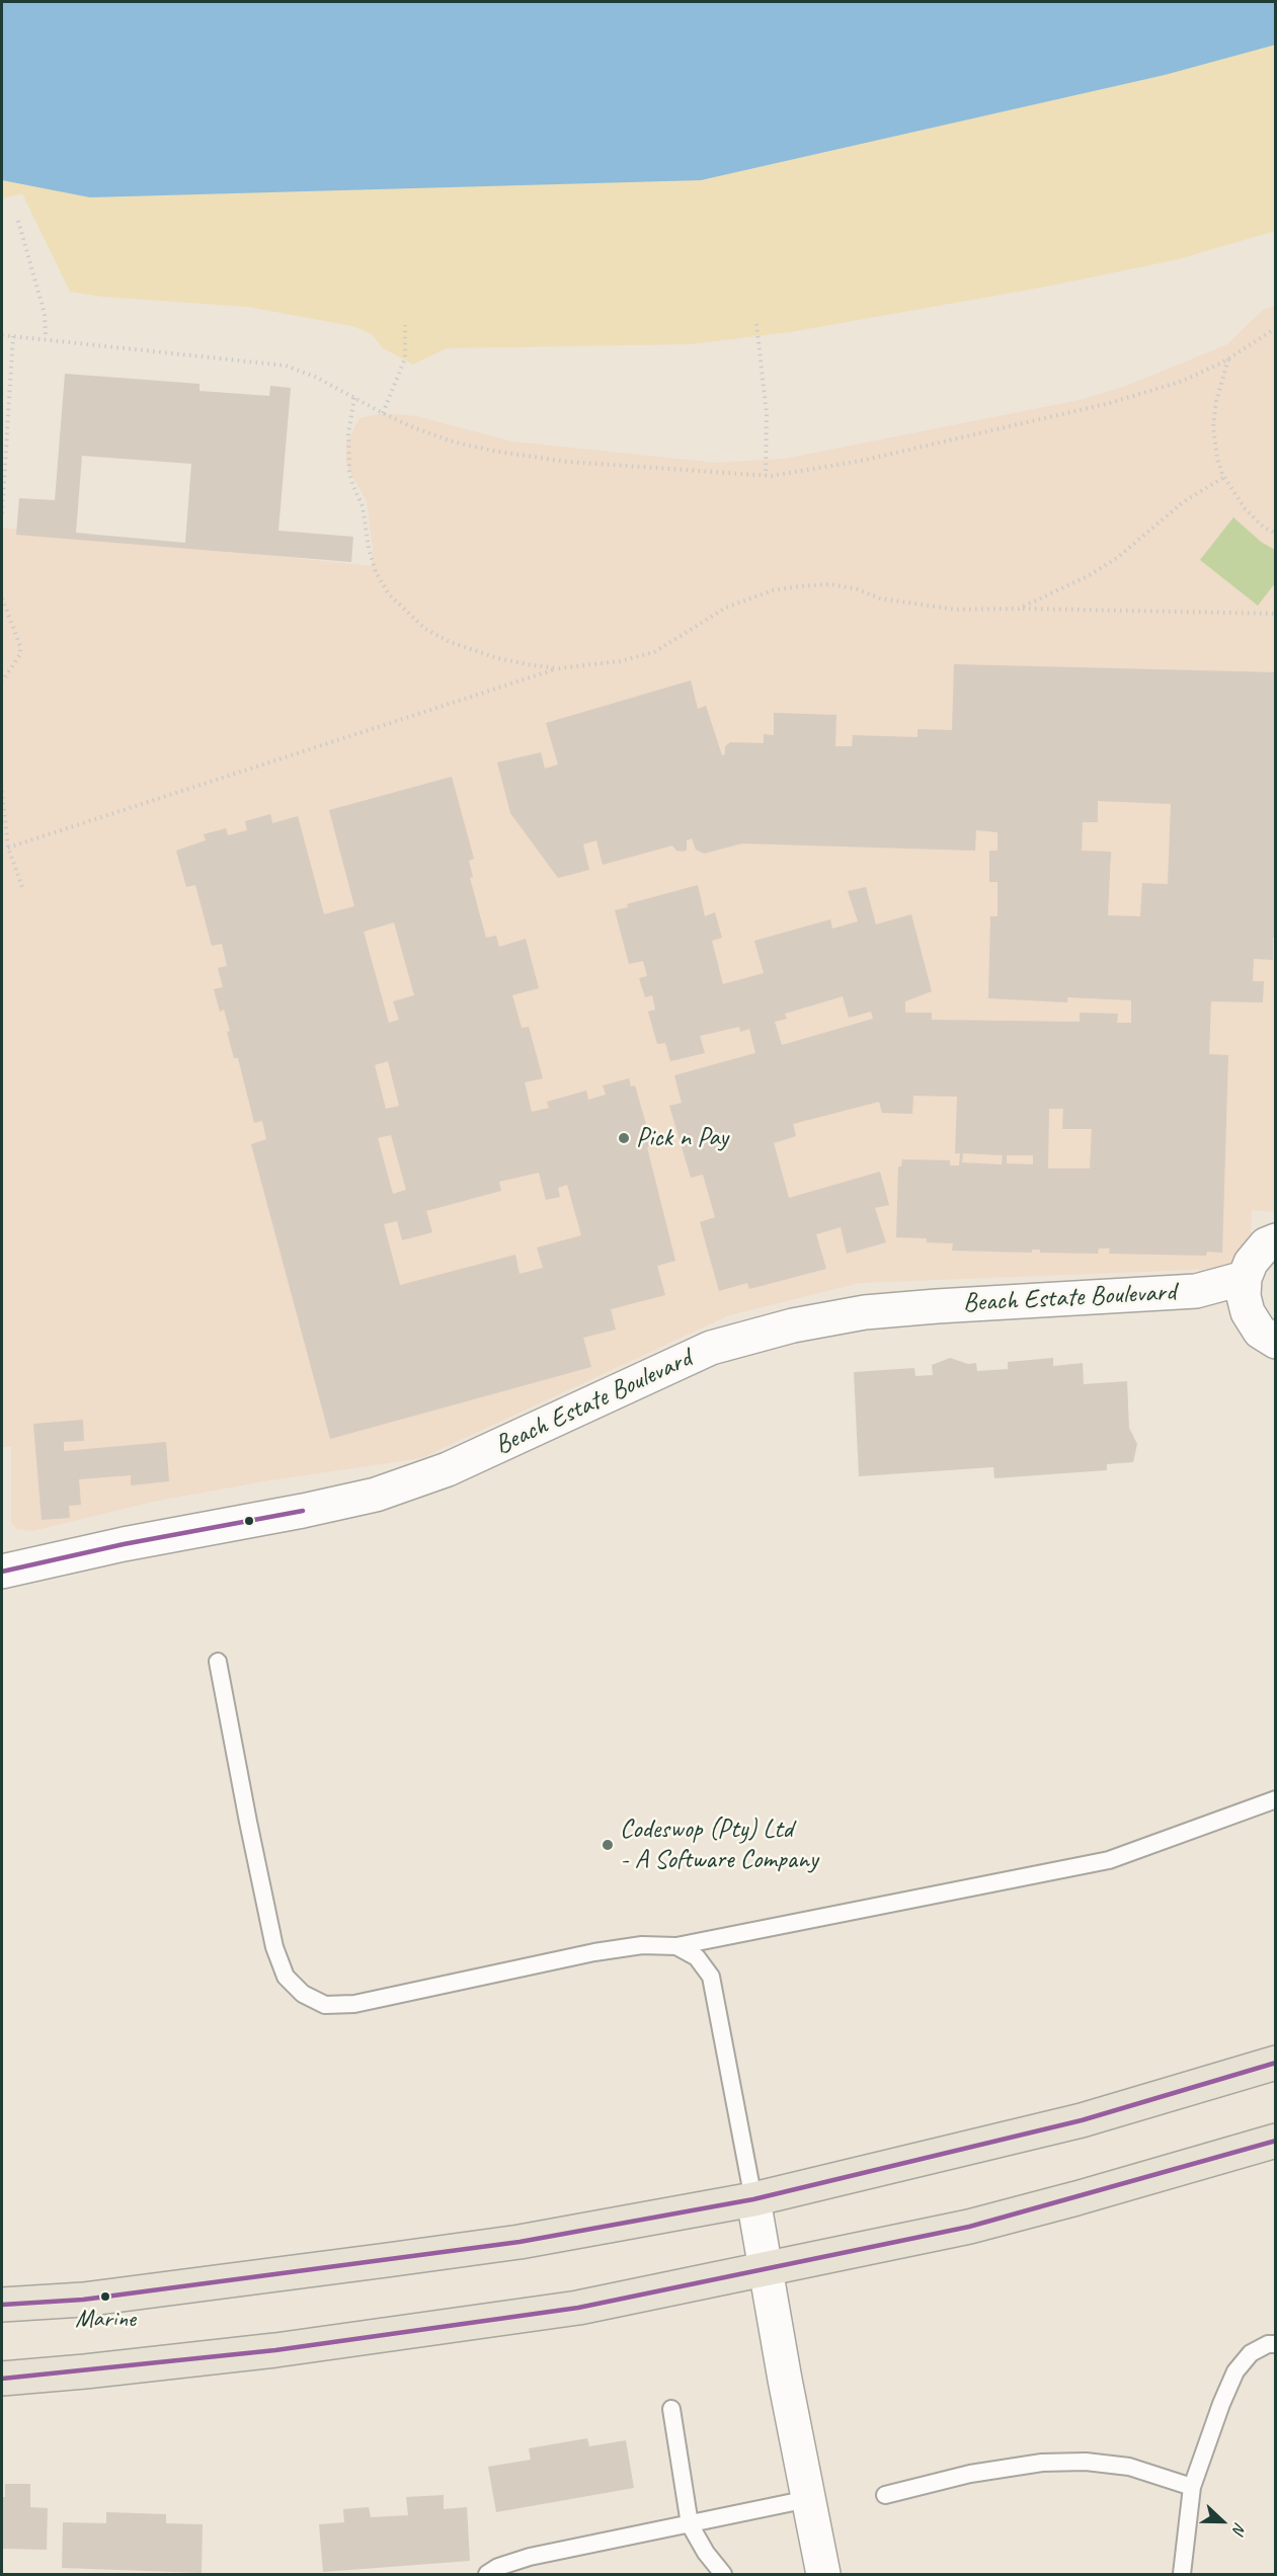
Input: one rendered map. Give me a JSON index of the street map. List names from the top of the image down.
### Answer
{
  "streets": {
    "street": ["Beach Estate Boulevard"]
  },
  "places": ["Pick n Pay", "Codeswop (Pty) Ltd - A Software Company", "Marine"],
  "north": "right"
}
